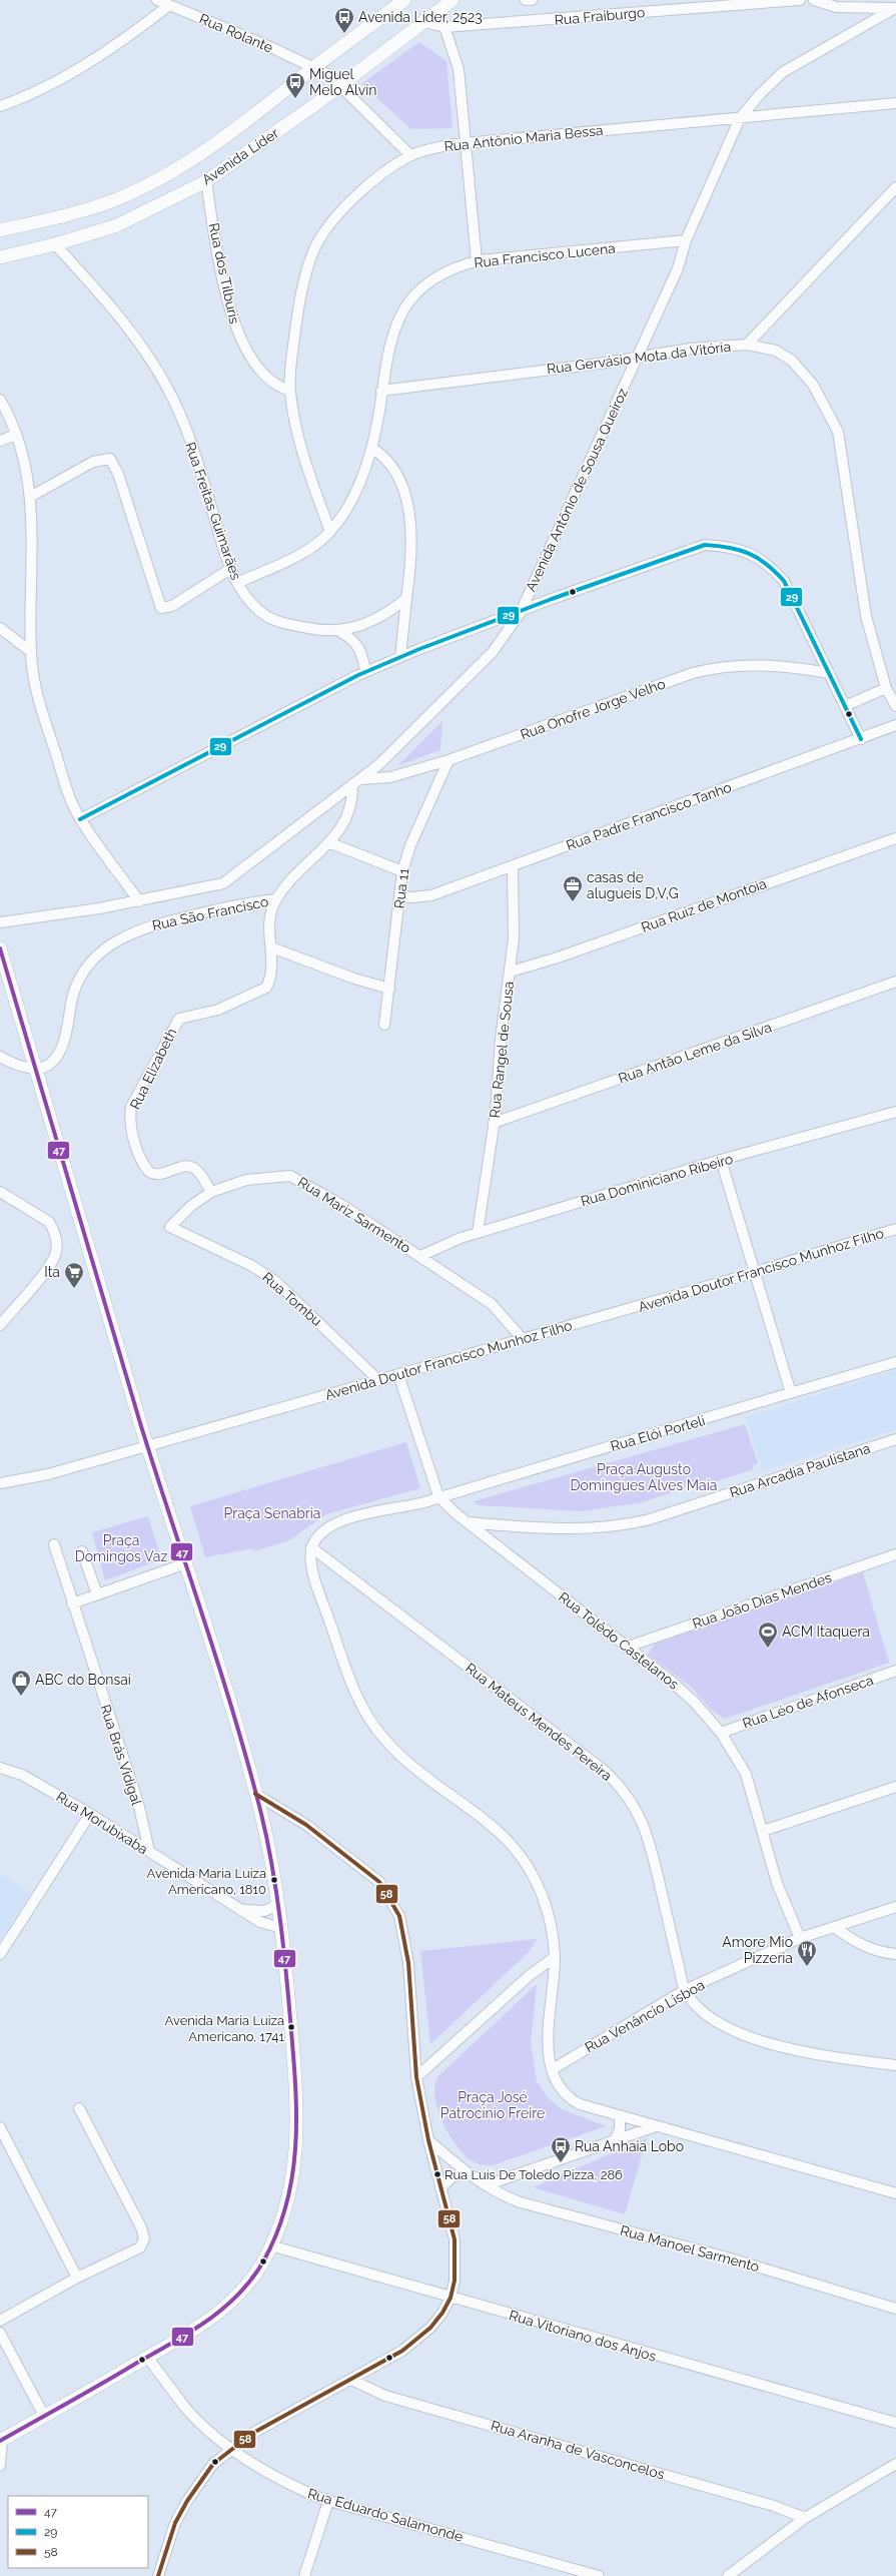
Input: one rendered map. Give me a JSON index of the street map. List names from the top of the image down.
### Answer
{
  "streets": {
    "main road": ["Avenida Líder"],
    "street": [
      "Rua Fraiburgo",
      "Rua Rolante",
      "Rua Antônio Maria Bessa",
      "Rua Francisco Lucena",
      "Rua dos Tilburis",
      "Rua Gervásio Mota da Vitória",
      "Avenida Antônio de Sousa Queiroz",
      "Rua Freitas Guimarães",
      "Rua Onofre Jorge Velho",
      "Rua Padre Francisco Tanho",
      "Rua 11",
      "Rua Ruiz de Montoia",
      "Rua São Francisco",
      "Rua Rangel de Sousa",
      "Rua Antão Leme da Silva",
      "Rua Elizabeth",
      "Rua Dominiciano Ribeiro",
      "Rua Mariz Sarmento",
      "Avenida Doutor Francisco Munhoz Filho",
      "Rua Tombu",
      "Rua Elói Porteli",
      "Rua Arcadia Paulistana",
      "Rua João Dias Mendes",
      "Rua Tolêdo Castelanos",
      "Rua Léo de Afonseca",
      "Rua Mateus Mendes Pereira",
      "Rua Brás Vidigal",
      "Rua Morubixaba",
      "Rua Venâncio Lisboa",
      "Rua Manoel Sarmento",
      "Rua Vitoriano dos Anjos",
      "Rua Aranha de Vasconcelos",
      "Rua Eduardo Salamonde"
    ]
  },
  "crossings": [
    ["Rua Fraiburgo", "Avenida Líder"],
    ["Rua Rolante", "Rua Antônio Maria Bessa"],
    ["Rua Rolante", "Avenida Líder"],
    ["Rua Antônio Maria Bessa", "Rua Francisco Lucena"],
    ["Rua Antônio Maria Bessa", "Rua dos Tilburis"],
    ["Rua Antônio Maria Bessa", "Avenida Antônio de Sousa Queiroz"],
    ["Avenida Líder", "Rua dos Tilburis"],
    ["Avenida Líder", "Rua Freitas Guimarães"],
    ["Rua Francisco Lucena", "Rua Gervásio Mota da Vitória"],
    ["Rua Francisco Lucena", "Avenida Antônio de Sousa Queiroz"],
    ["Rua Francisco Lucena", "Rua Freitas Guimarães"],
    ["Rua Gervásio Mota da Vitória", "Avenida Antônio de Sousa Queiroz"],
    ["Avenida Antônio de Sousa Queiroz", "Rua Onofre Jorge Velho"],
    ["Avenida Antônio de Sousa Queiroz", "Rua Elizabeth"],
    ["Rua Onofre Jorge Velho", "Rua 11"],
    ["Rua Padre Francisco Tanho", "Rua 11"],
    ["Rua Padre Francisco Tanho", "Rua Rangel de Sousa"],
    ["Rua Ruiz de Montoia", "Rua Rangel de Sousa"],
    ["Rua São Francisco", "Rua Elizabeth"],
    ["Rua Rangel de Sousa", "Rua Antão Leme da Silva"],
    ["Rua Rangel de Sousa", "Rua Dominiciano Ribeiro"],
    ["Rua Elizabeth", "Rua Mariz Sarmento"],
    ["Rua Dominiciano Ribeiro", "Rua Mariz Sarmento"],
    ["Rua Mariz Sarmento", "Avenida Doutor Francisco Munhoz Filho"],
    ["Rua Mariz Sarmento", "Rua Tombu"],
    ["Avenida Doutor Francisco Munhoz Filho", "Rua Tombu"],
    ["Avenida Doutor Francisco Munhoz Filho", "Rua Tolêdo Castelanos"],
    ["Rua Elói Porteli", "Rua Tolêdo Castelanos"],
    ["Rua Elói Porteli", "Rua Mateus Mendes Pereira"],
    ["Rua Arcadia Paulistana", "Rua Tolêdo Castelanos"],
    ["Rua João Dias Mendes", "Rua Tolêdo Castelanos"],
    ["Rua Tolêdo Castelanos", "Rua Léo de Afonseca"],
    ["Rua Tolêdo Castelanos", "Rua Venâncio Lisboa"],
    ["Rua Mateus Mendes Pereira", "Rua Venâncio Lisboa"],
    ["Rua Brás Vidigal", "Rua Morubixaba"]
  ],
  "parks": [
    "Praça Augusto Domingues Alves Maia",
    "Praça Senabria",
    "Praça Domingos Vaz",
    "Praça José Patrocínio Freire"
  ],
  "places": {
    "bus stop": ["Avenida Líder, 2523", "Miguel Melo Alvin", "Rua Anhaia Lobo"],
    "office": ["casas de alugueis D,V,G"],
    "supermarket": ["Ita"],
    "sports": ["ACM Itaquera"],
    "shop": ["ABC do Bonsai"],
    "other": ["Avenida Maria Luiza Americano, 1810", "Avenida Maria Luiza Americano, 1741", "Rua Luís De Toledo Pizza, 286"],
    "restaurant": ["Amore Mio Pizzeria"]
  },
  "lines": ["transit line 29", "transit line 47", "transit line 58"],
  "legend": ["47", "29", "58"]
}
